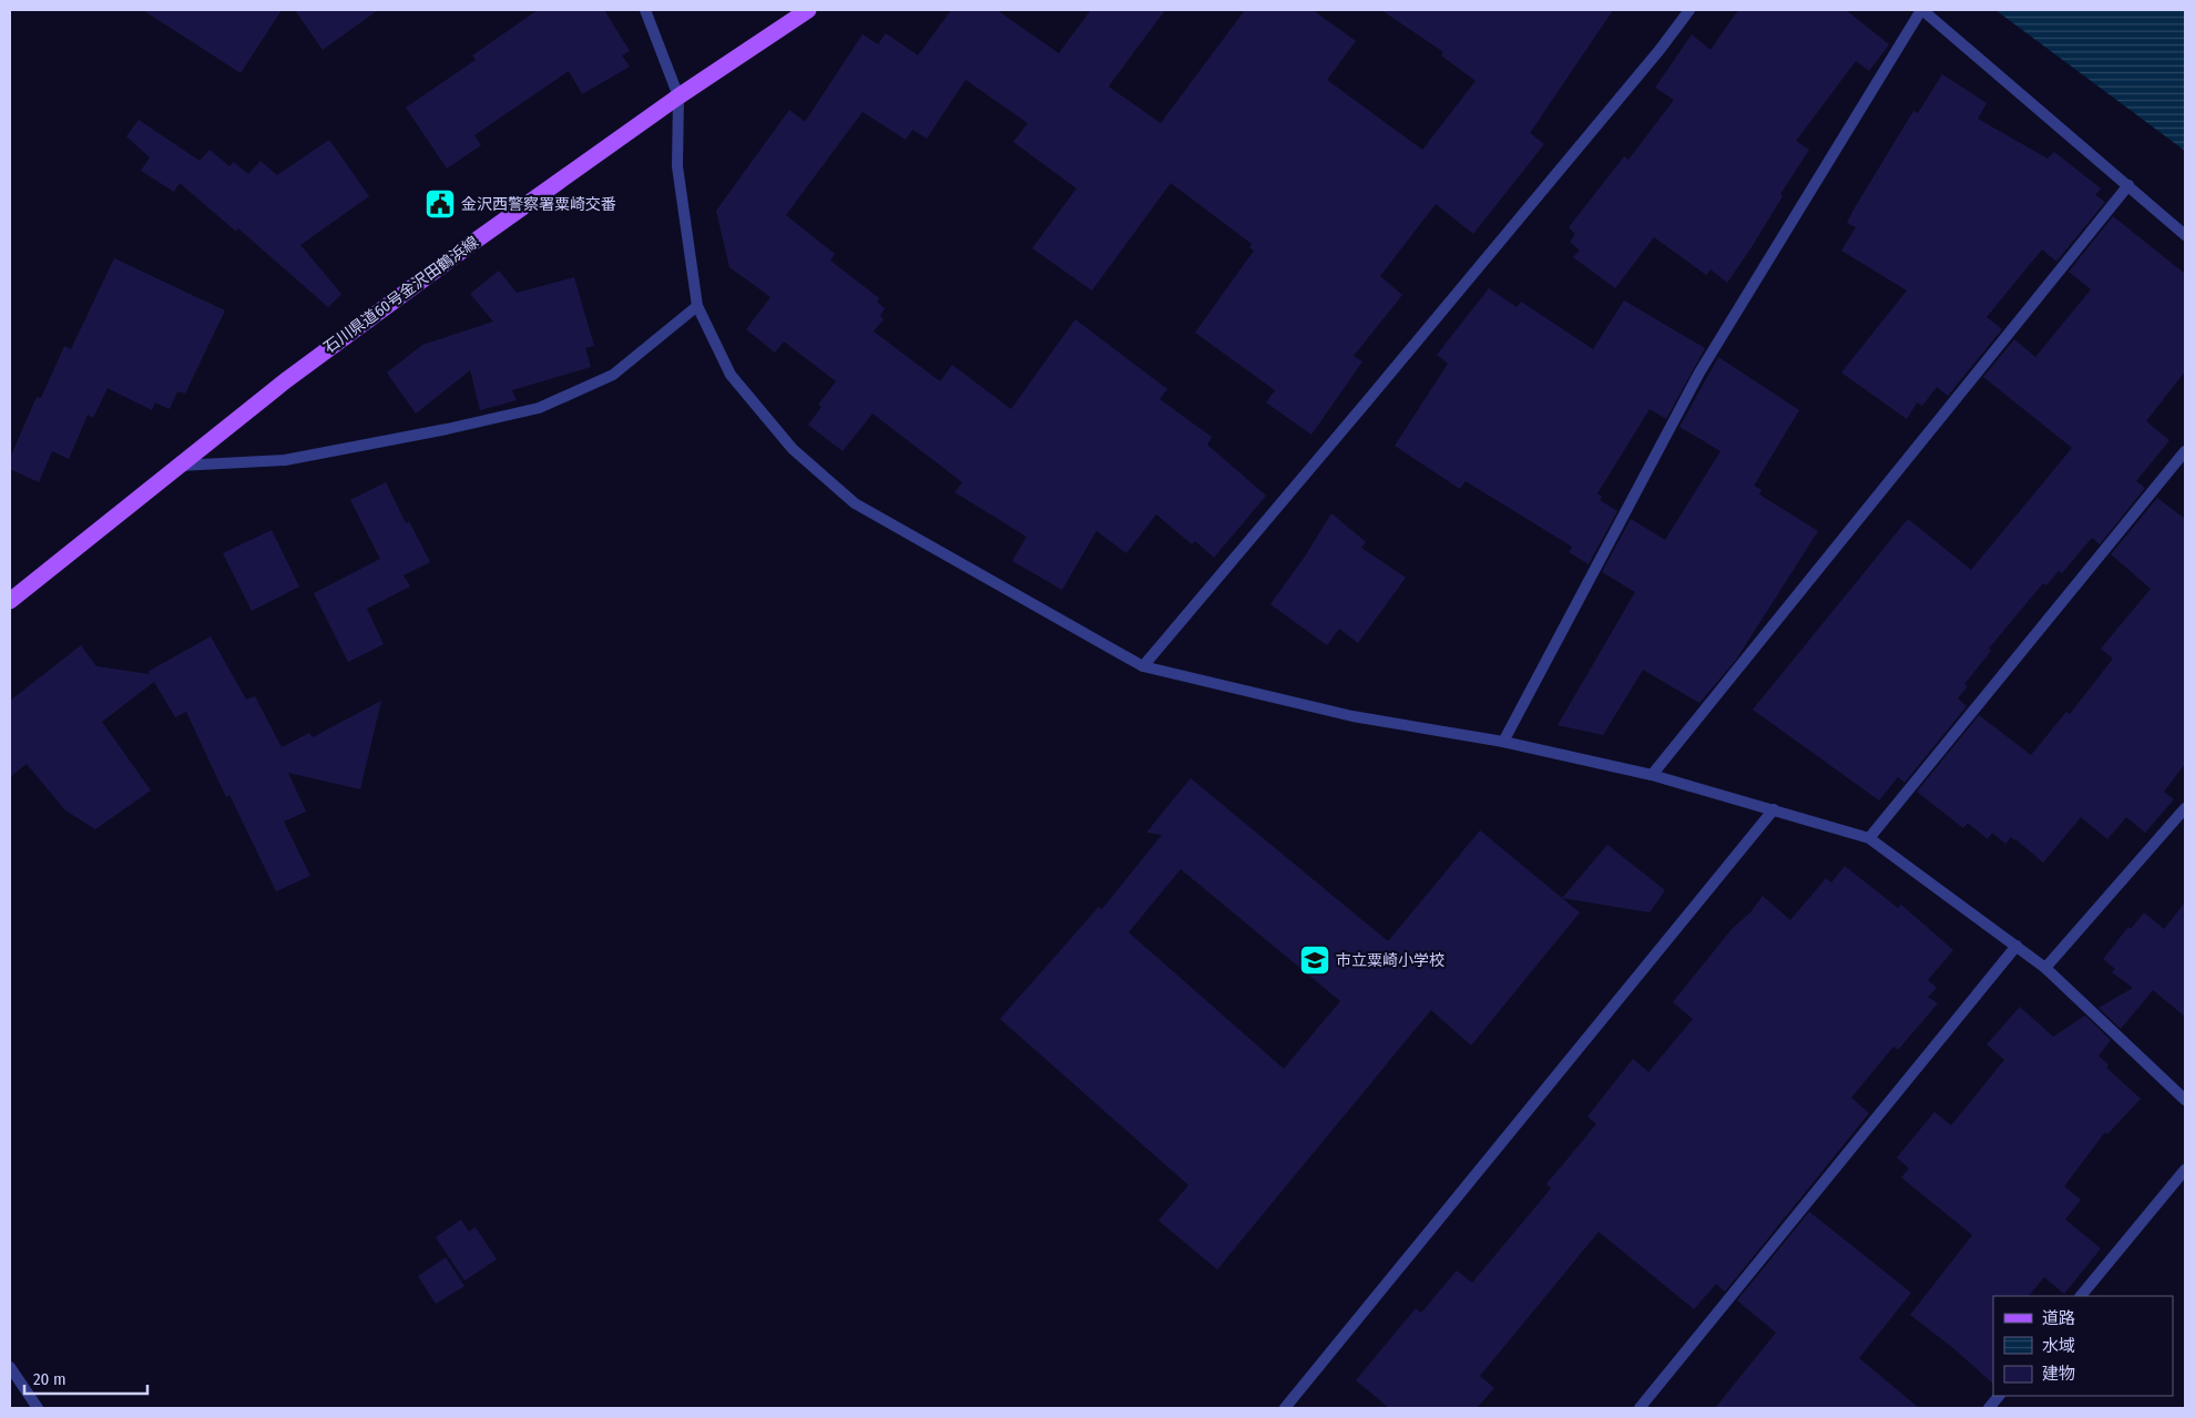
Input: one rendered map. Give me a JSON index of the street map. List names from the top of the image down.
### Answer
{
  "streets": {
    "main road": ["石川県道60号金沢田鶴浜線"]
  },
  "places": {
    "public building": ["金沢西警察署粟崎交番"],
    "school or university": ["市立粟崎小学校"]
  },
  "legend": ["道路", "水域", "建物"],
  "scale_bar": "20 m"
}
